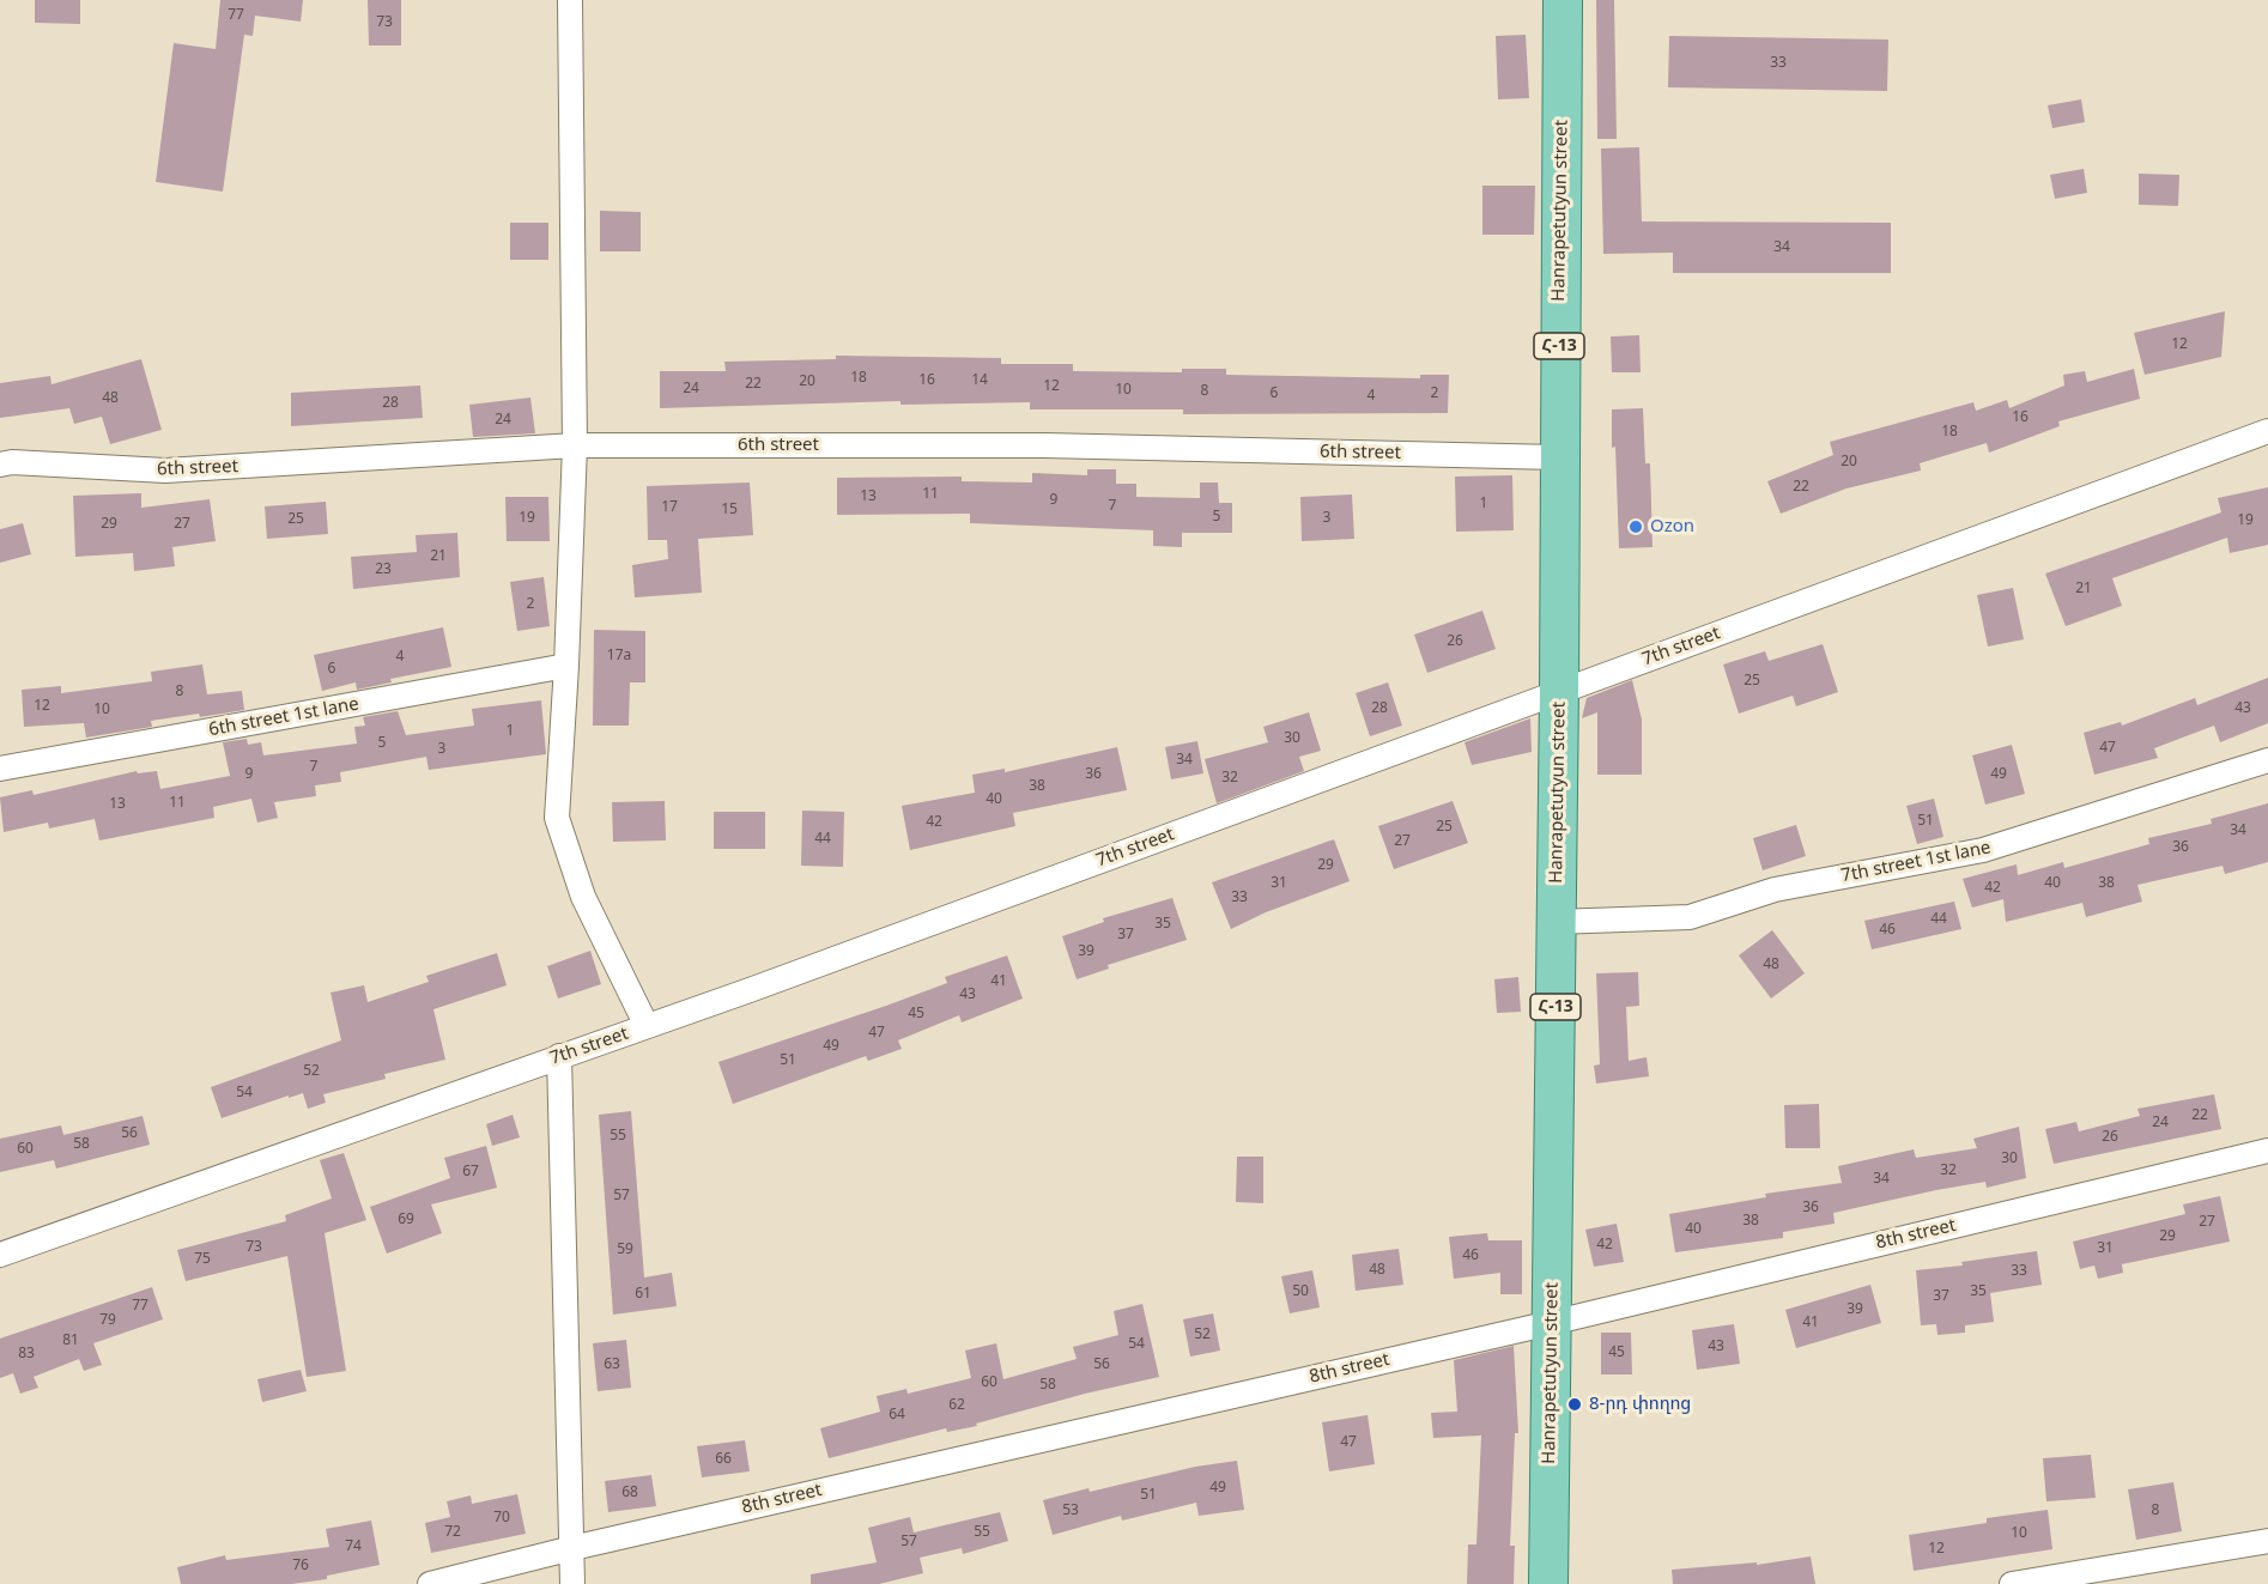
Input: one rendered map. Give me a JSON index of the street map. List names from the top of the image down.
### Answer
{
  "streets": {
    "main road": ["Hanrapetutyun street", "Հ-13"],
    "street": [
      "6th street",
      "7th street",
      "6th street 1st lane",
      "7th street 1st lane",
      "8th street"
    ]
  },
  "crossings": [
    ["Hanrapetutyun street", "6th street"],
    ["Hanrapetutyun street", "7th street"],
    ["Hanrapetutyun street", "7th street 1st lane"],
    ["Hanrapetutyun street", "8th street"]
  ],
  "places": ["Ozon", "8-րդ փողոց"],
  "house_numbers": [
    "77",
    "73",
    "33",
    "34",
    "12",
    "18",
    "16",
    "14",
    "20",
    "22",
    "12",
    "24",
    "10",
    "8",
    "6",
    "2",
    "4",
    "48",
    "28",
    "16",
    "24",
    "18",
    "20",
    "22",
    "11",
    "13",
    "9",
    "1",
    "7",
    "17",
    "15",
    "5",
    "19",
    "3",
    "25",
    "19",
    "29",
    "27",
    "21",
    "23",
    "21",
    "2",
    "26",
    "17a",
    "4",
    "6",
    "25",
    "8",
    "12",
    "28",
    "43",
    "10",
    "1",
    "30",
    "5",
    "47",
    "3",
    "34",
    "7",
    "9",
    "36",
    "49",
    "32",
    "38",
    "40",
    "11",
    "13",
    "51",
    "42",
    "25",
    "34",
    "44",
    "27",
    "36",
    "29",
    "31",
    "40",
    "38",
    "42",
    "33",
    "44",
    "35",
    "46",
    "37",
    "39",
    "48",
    "41",
    "43",
    "45",
    "47",
    "49",
    "51",
    "52",
    "54",
    "22",
    "24",
    "56",
    "55",
    "26",
    "58",
    "60",
    "30",
    "32",
    "67",
    "34",
    "57",
    "36",
    "69",
    "38",
    "27",
    "40",
    "29",
    "42",
    "73",
    "31",
    "59",
    "46",
    "75",
    "48",
    "33",
    "50",
    "35",
    "61",
    "37",
    "77",
    "39",
    "79",
    "41",
    "52",
    "81",
    "54",
    "43",
    "45",
    "83",
    "63",
    "56",
    "60",
    "58",
    "62",
    "64",
    "47",
    "66",
    "49",
    "68",
    "51",
    "53",
    "8",
    "70",
    "72",
    "55",
    "10",
    "57",
    "74",
    "12",
    "76"
  ]
}
